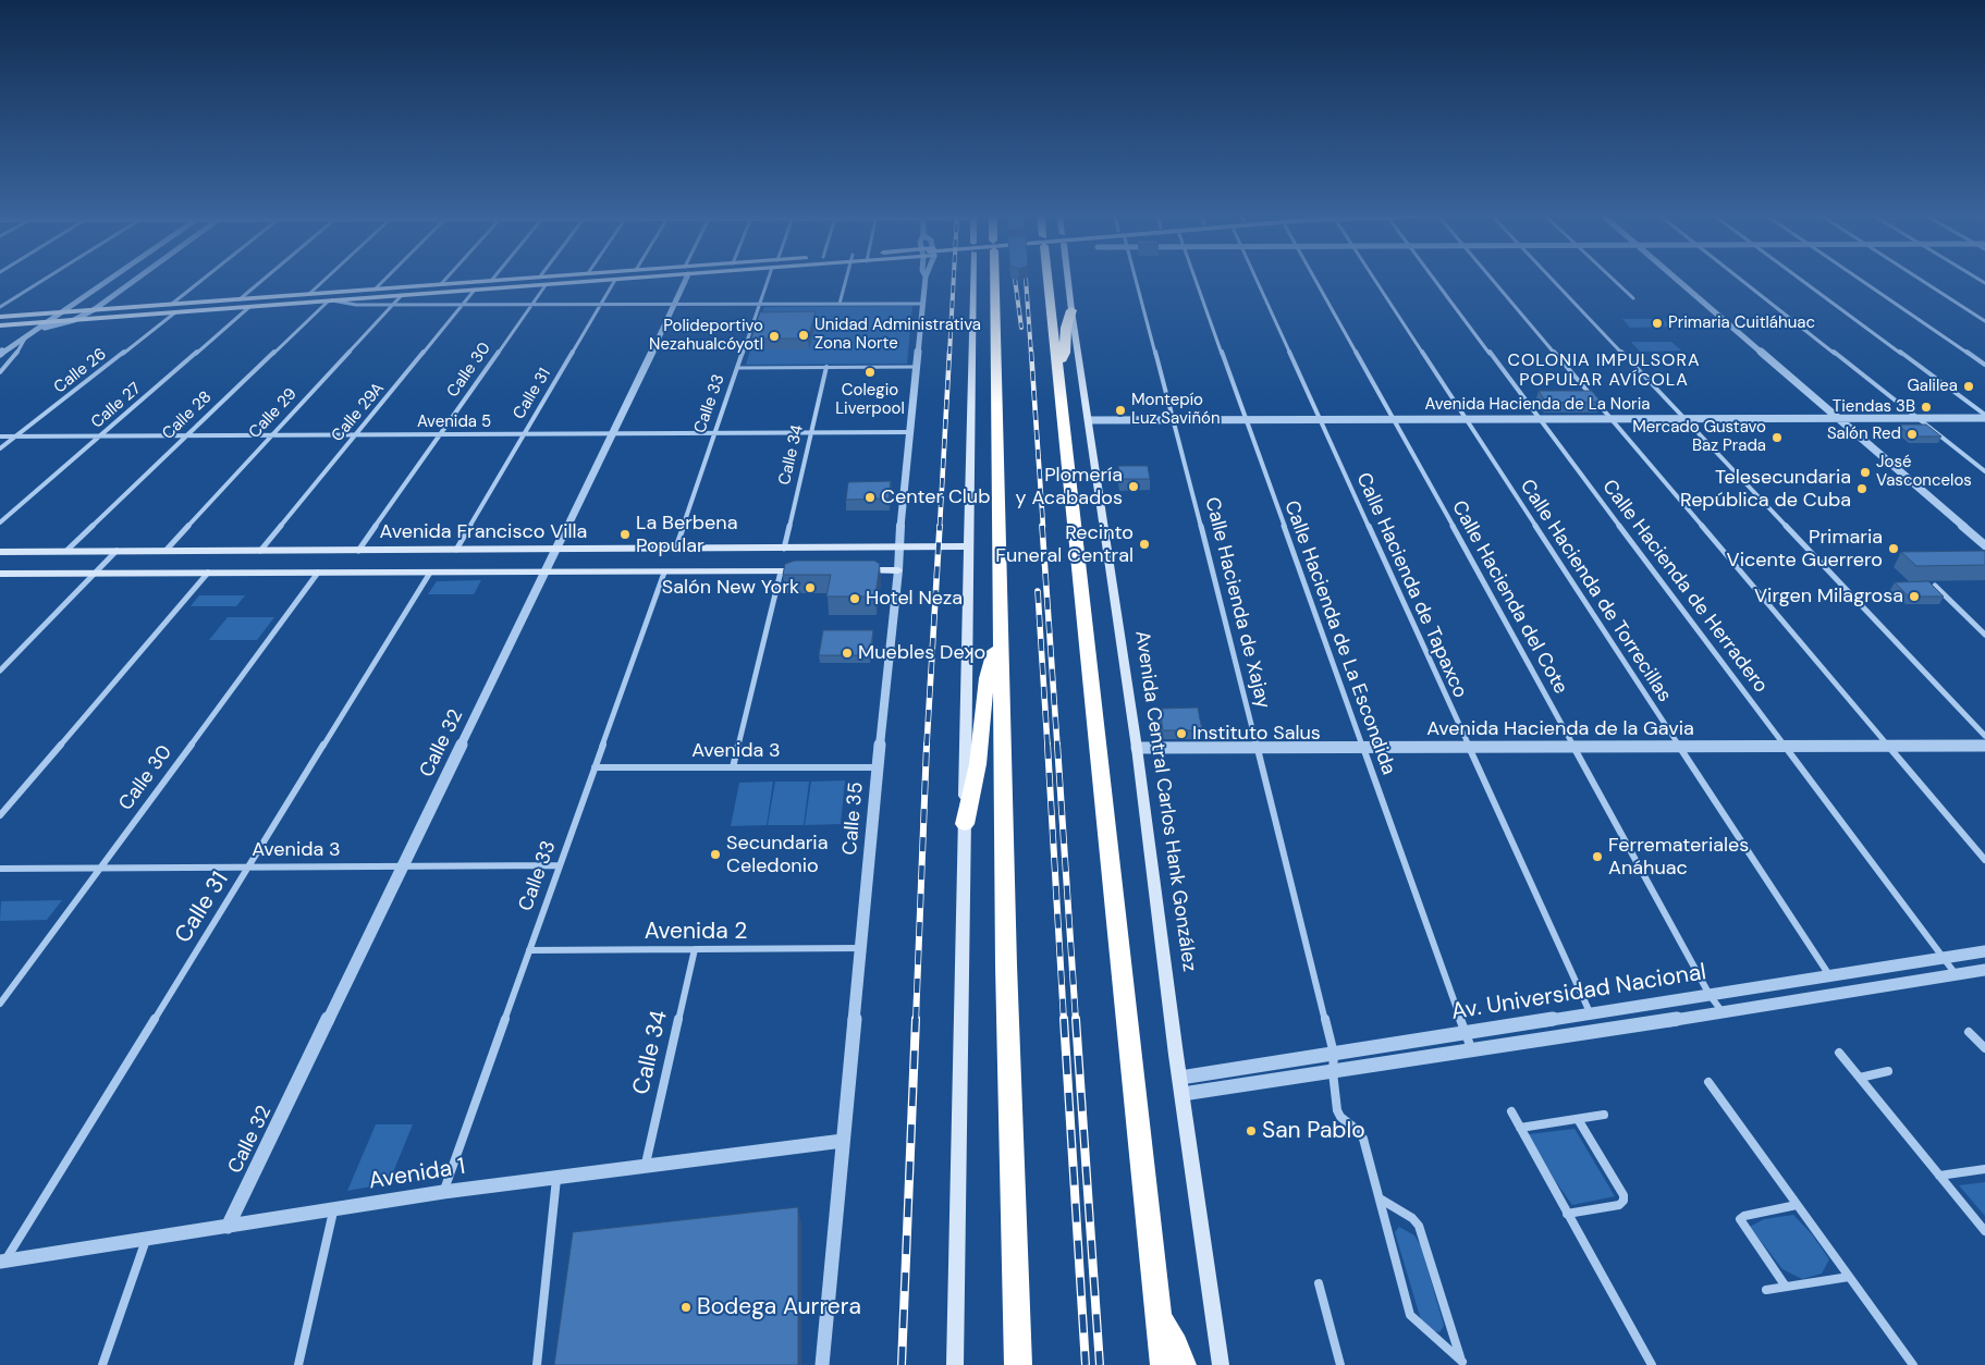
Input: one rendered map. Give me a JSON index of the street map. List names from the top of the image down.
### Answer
{
  "streets": {
    "main road": ["Avenida Francisco Villa", "Avenida Central Carlos Hank González"],
    "street": [
      "Calle 30",
      "Calle 26",
      "Calle 31",
      "Calle 33",
      "Avenida Hacienda de La Noria",
      "Calle 27",
      "Calle 29A",
      "Calle 29",
      "Calle 28",
      "Avenida 5",
      "Calle 34",
      "Calle Hacienda de Tapaxco",
      "Calle Hacienda de Herradero",
      "Calle Hacienda de Torrecillas",
      "Calle Hacienda del Cote",
      "Calle Hacienda de Xajay",
      "Calle Hacienda de La Escondida",
      "Avenida Hacienda de la Gavia",
      "Calle 32",
      "Avenida 3",
      "Calle 35",
      "Avenida 2",
      "Av. Universidad Nacional",
      "Avenida 1"
    ]
  },
  "crossings": [
    ["Calle 30", "Avenida 5"],
    ["Calle 30", "Avenida Francisco Villa"],
    ["Calle 30", "Avenida 3"],
    ["Calle 26", "Avenida 5"],
    ["Calle 31", "Avenida 5"],
    ["Calle 31", "Avenida Francisco Villa"],
    ["Calle 31", "Avenida 3"],
    ["Calle 31", "Avenida 1"],
    ["Calle 33", "Avenida 5"],
    ["Calle 33", "Avenida Francisco Villa"],
    ["Calle 33", "Avenida 3"],
    ["Calle 33", "Avenida 2"],
    ["Calle 33", "Avenida 1"],
    ["Avenida Hacienda de La Noria", "Calle Hacienda de Tapaxco"],
    ["Avenida Hacienda de La Noria", "Calle Hacienda de Herradero"],
    ["Avenida Hacienda de La Noria", "Calle Hacienda de Torrecillas"],
    ["Avenida Hacienda de La Noria", "Calle Hacienda del Cote"],
    ["Avenida Hacienda de La Noria", "Calle Hacienda de Xajay"],
    ["Avenida Hacienda de La Noria", "Calle Hacienda de La Escondida"],
    ["Avenida Hacienda de La Noria", "Avenida Central Carlos Hank González"],
    ["Calle 27", "Avenida 5"],
    ["Calle 29A", "Avenida 5"],
    ["Calle 29A", "Avenida Francisco Villa"],
    ["Calle 29", "Avenida 5"],
    ["Calle 29", "Avenida Francisco Villa"],
    ["Calle 28", "Avenida 5"],
    ["Calle 28", "Avenida Francisco Villa"],
    ["Avenida 5", "Calle 34"],
    ["Avenida 5", "Calle 32"],
    ["Avenida 5", "Calle 35"],
    ["Calle 34", "Avenida Francisco Villa"],
    ["Calle 34", "Avenida 2"],
    ["Calle 34", "Avenida 1"],
    ["Avenida Francisco Villa", "Calle 32"],
    ["Avenida Francisco Villa", "Calle 35"],
    ["Calle Hacienda de Tapaxco", "Avenida Hacienda de la Gavia"],
    ["Calle Hacienda de Tapaxco", "Av. Universidad Nacional"],
    ["Calle Hacienda de Herradero", "Avenida Hacienda de la Gavia"],
    ["Calle Hacienda de Herradero", "Av. Universidad Nacional"],
    ["Calle Hacienda de Torrecillas", "Avenida Hacienda de la Gavia"],
    ["Calle Hacienda de Torrecillas", "Av. Universidad Nacional"],
    ["Calle Hacienda del Cote", "Avenida Hacienda de la Gavia"],
    ["Calle Hacienda del Cote", "Av. Universidad Nacional"],
    ["Calle Hacienda de Xajay", "Avenida Hacienda de la Gavia"],
    ["Calle Hacienda de Xajay", "Av. Universidad Nacional"],
    ["Calle Hacienda de La Escondida", "Avenida Hacienda de la Gavia"],
    ["Calle Hacienda de La Escondida", "Av. Universidad Nacional"],
    ["Avenida Hacienda de la Gavia", "Avenida Central Carlos Hank González"],
    ["Calle 32", "Avenida 3"],
    ["Calle 32", "Avenida 1"],
    ["Avenida 3", "Calle 35"],
    ["Avenida Central Carlos Hank González", "Av. Universidad Nacional"],
    ["Calle 35", "Avenida 2"],
    ["Calle 35", "Avenida 1"]
  ],
  "districts": ["COLONIA IMPULSORA POPULAR AVÍCOLA"],
  "places": [
    "Primaria Cuitláhuac",
    "Unidad Administrativa Zona Norte",
    "Polideportivo Nezahualcóyotl",
    "Colegio Liverpool",
    "Galilea",
    "Tiendas 3B",
    "Montepío Luz Saviñón",
    "Salón Red",
    "Mercado Gustavo Baz Prada",
    "José Vasconcelos",
    "Plomería y Acabados",
    "Telesecundaria República de Cuba",
    "Center Club",
    "La Berbena Popular",
    "Recinto Funeral Central",
    "Primaria Vicente Guerrero",
    "Salón New York",
    "Virgen Milagrosa",
    "Hotel Neza",
    "Muebles Deʞo",
    "Instituto Salus",
    "Secundaria Celedonio",
    "Ferremateriales Anáhuac",
    "San Pablo",
    "Bodega Aurrera"
  ]
}
